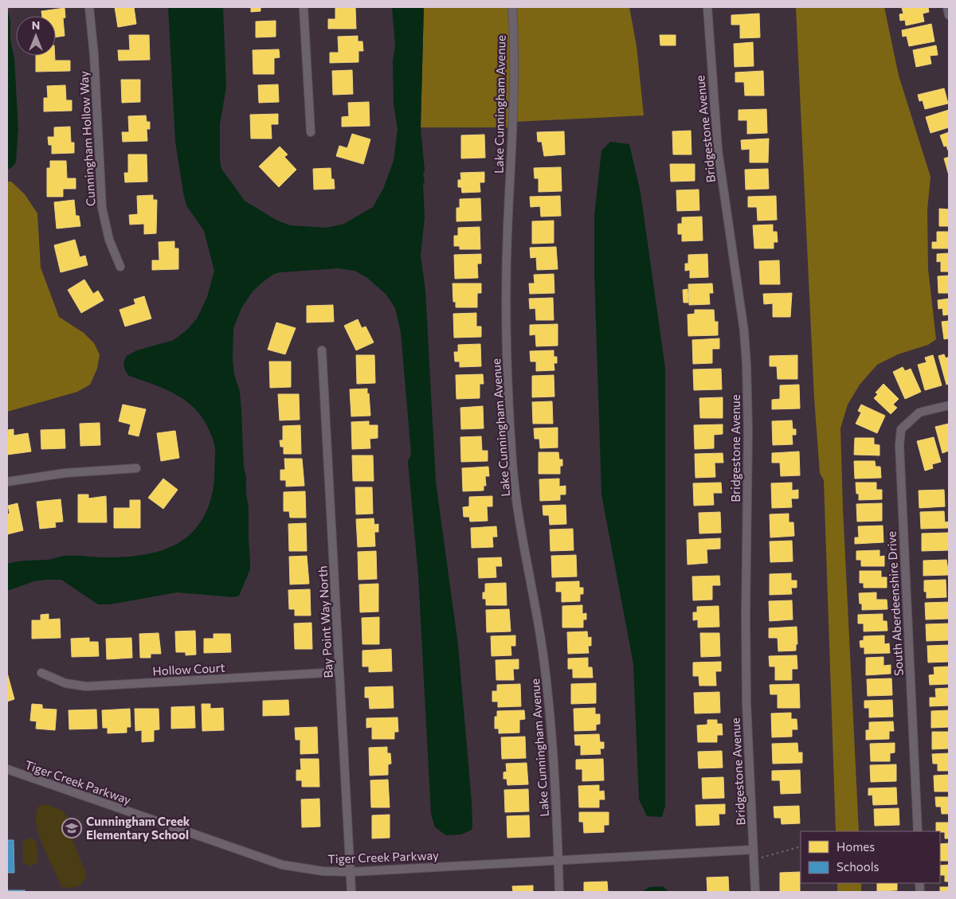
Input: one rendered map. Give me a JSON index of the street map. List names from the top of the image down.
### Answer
{
  "streets": {
    "street": [
      "Lake Cunningham Avenue",
      "Bridgestone Avenue",
      "Cunningham Hollow Way",
      "South Aberdeenshire Drive",
      "Bay Point Way North",
      "Hollow Court",
      "Tiger Creek Parkway"
    ]
  },
  "crossings": [
    ["Lake Cunningham Avenue", "Tiger Creek Parkway"],
    ["Bridgestone Avenue", "Tiger Creek Parkway"],
    ["Bay Point Way North", "Hollow Court"],
    ["Bay Point Way North", "Tiger Creek Parkway"]
  ],
  "places": {
    "school or university": ["Cunningham Creek Elementary School"]
  },
  "legend": ["Homes", "Schools"],
  "north": "top"
}
